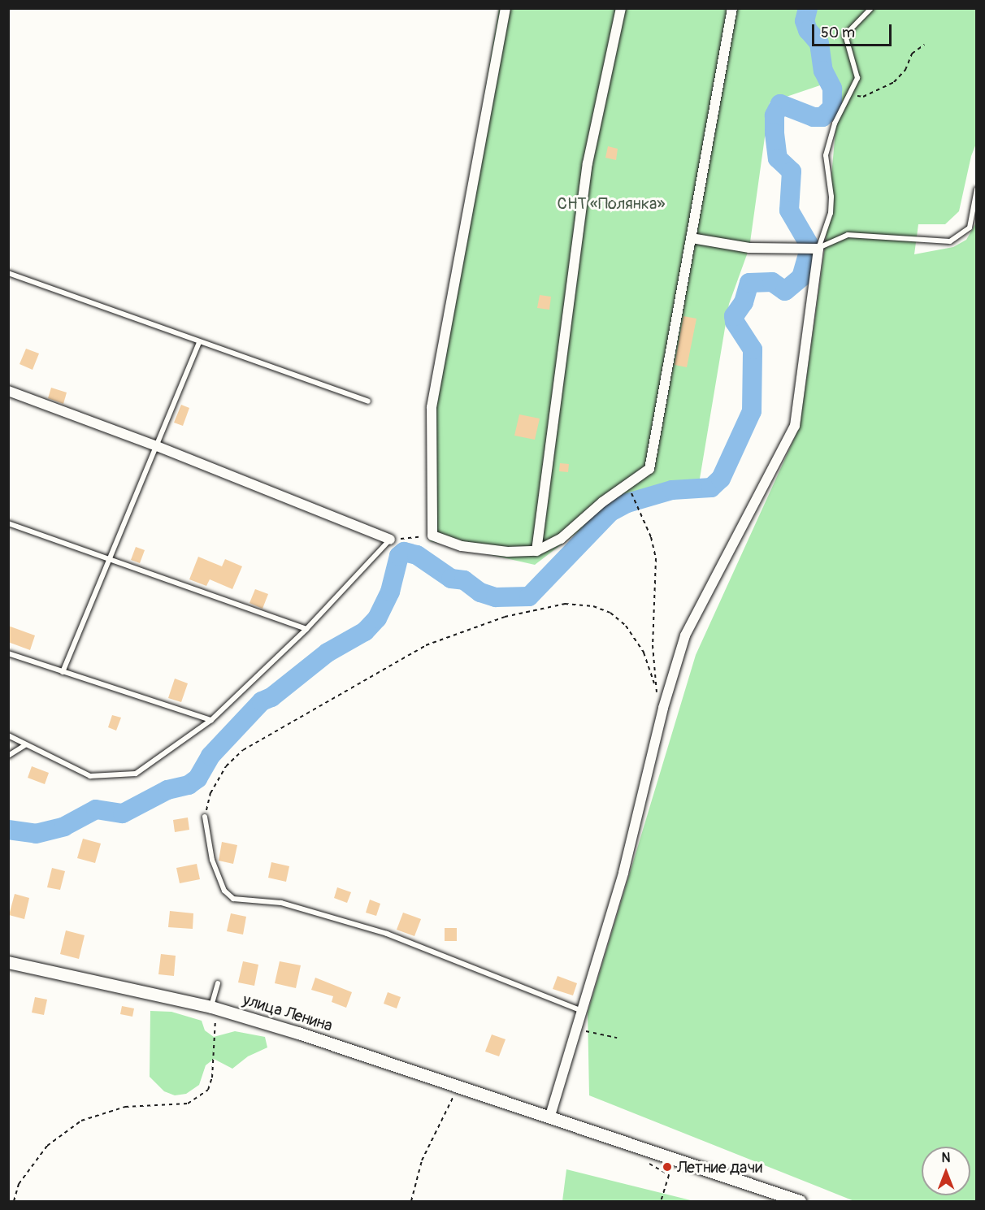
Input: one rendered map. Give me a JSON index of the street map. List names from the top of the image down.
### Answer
{
  "streets": {
    "street": ["улица Ленина"]
  },
  "parks": ["СНТ «Полянка»"],
  "places": ["Летние дачи"],
  "scale_bar": "50 m",
  "north": "top"
}
